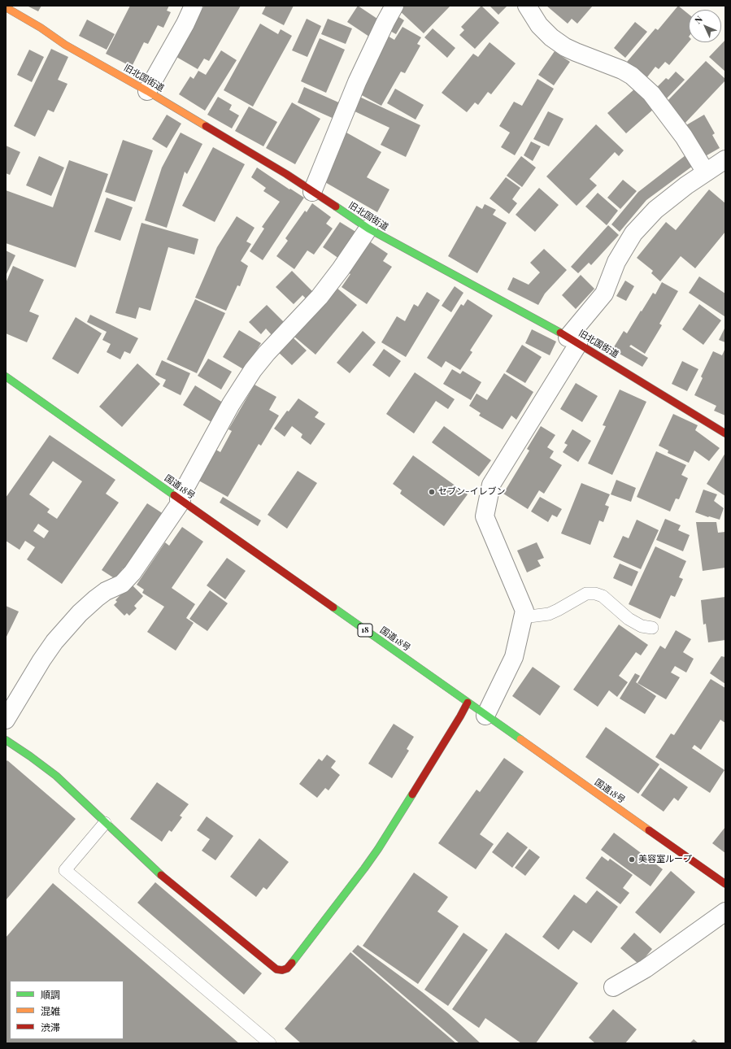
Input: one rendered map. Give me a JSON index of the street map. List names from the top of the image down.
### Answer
{
  "streets": {
    "main road": ["旧北国街道", "国道18号", "18"]
  },
  "places": ["セブン-イレブン", "美容室ループ"],
  "legend": ["順調", "混雑", "渋滞"],
  "north": "top left"
}
